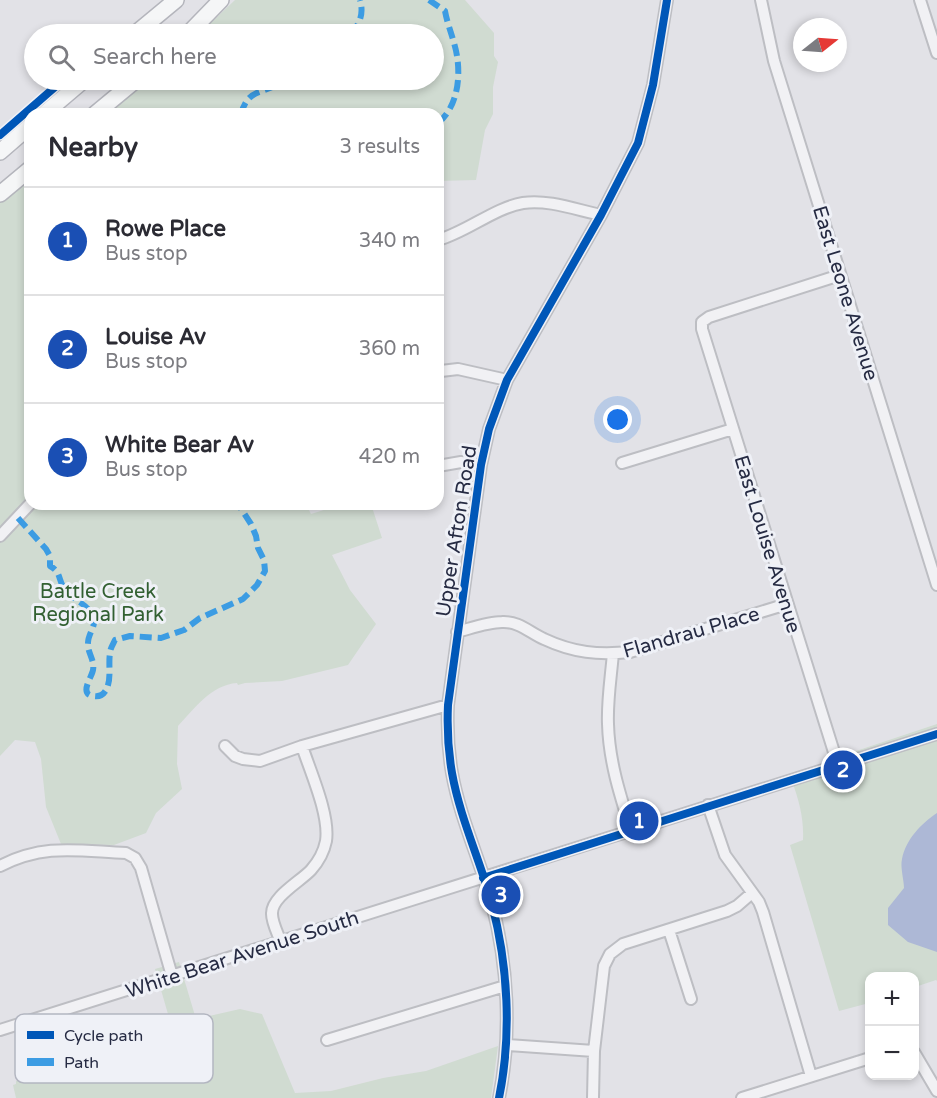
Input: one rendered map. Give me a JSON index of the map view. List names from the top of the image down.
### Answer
{
  "streets": {
    "street": [
      "East Leone Avenue",
      "Upper Afton Road",
      "East Louise Avenue",
      "Flandrau Place",
      "White Bear Avenue South"
    ]
  },
  "crossings": [
    ["East Leone Avenue", "East Louise Avenue"],
    ["Upper Afton Road", "Flandrau Place"],
    ["Upper Afton Road", "White Bear Avenue South"],
    ["East Louise Avenue", "Flandrau Place"],
    ["East Louise Avenue", "White Bear Avenue South"]
  ],
  "parks": ["Battle Creek Regional Park"],
  "legend": ["Cycle path", "Path"],
  "north": "right",
  "page": {
    "search": "Search here",
    "heading": ["Nearby", "3 results"],
    "list": [
      {
        "mark": "1",
        "name": "Rowe Place",
        "note": "Bus stop",
        "value": "340 m"
      },
      {
        "mark": "2",
        "name": "Louise Av",
        "note": "Bus stop",
        "value": "360 m"
      },
      {
        "mark": "3",
        "name": "White Bear Av",
        "note": "Bus stop",
        "value": "420 m"
      }
    ],
    "pins": ["2", "1", "3"],
    "map_buttons": ["+", "−"]
  }
}
